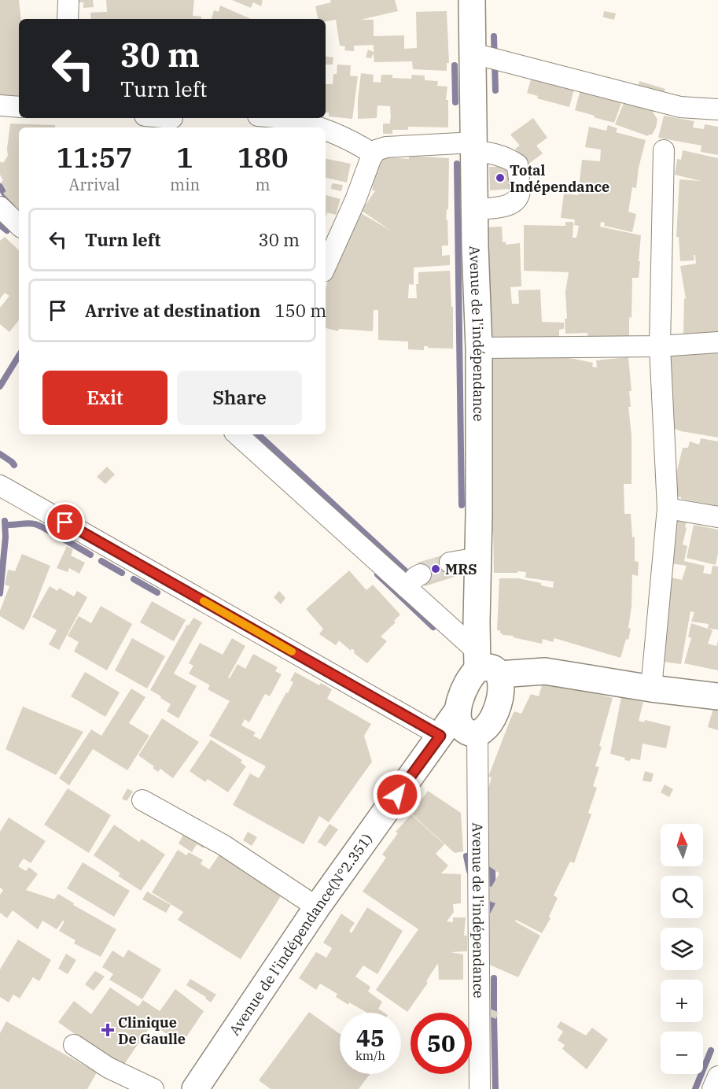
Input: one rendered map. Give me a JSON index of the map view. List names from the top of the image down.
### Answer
{
  "streets": {
    "main road": ["Avenue de l'indépendance", "Avenue de l'indépendance(N°2.351)"]
  },
  "crossings": [
    ["Avenue de l'indépendance", "Avenue de l'indépendance(N°2.351)"]
  ],
  "places": {
    "other": ["Total Indépendance", "MRS"],
    "health": ["Clinique De Gaulle"]
  },
  "north": "top",
  "page": {
    "turn": ["30 m", "Turn left"],
    "eta": [
      "11:57",
      "Arrival",
      "1",
      "min",
      "180",
      "m"
    ],
    "list": [
      {
        "name": "Turn left",
        "value": "30 m"
      },
      {
        "name": "Arrive at destination",
        "value": "150 m"
      }
    ],
    "buttons": ["Exit", "Share"],
    "map_buttons": ["+", "−"],
    "speed": "45 km/h",
    "limit": "50"
  }
}
